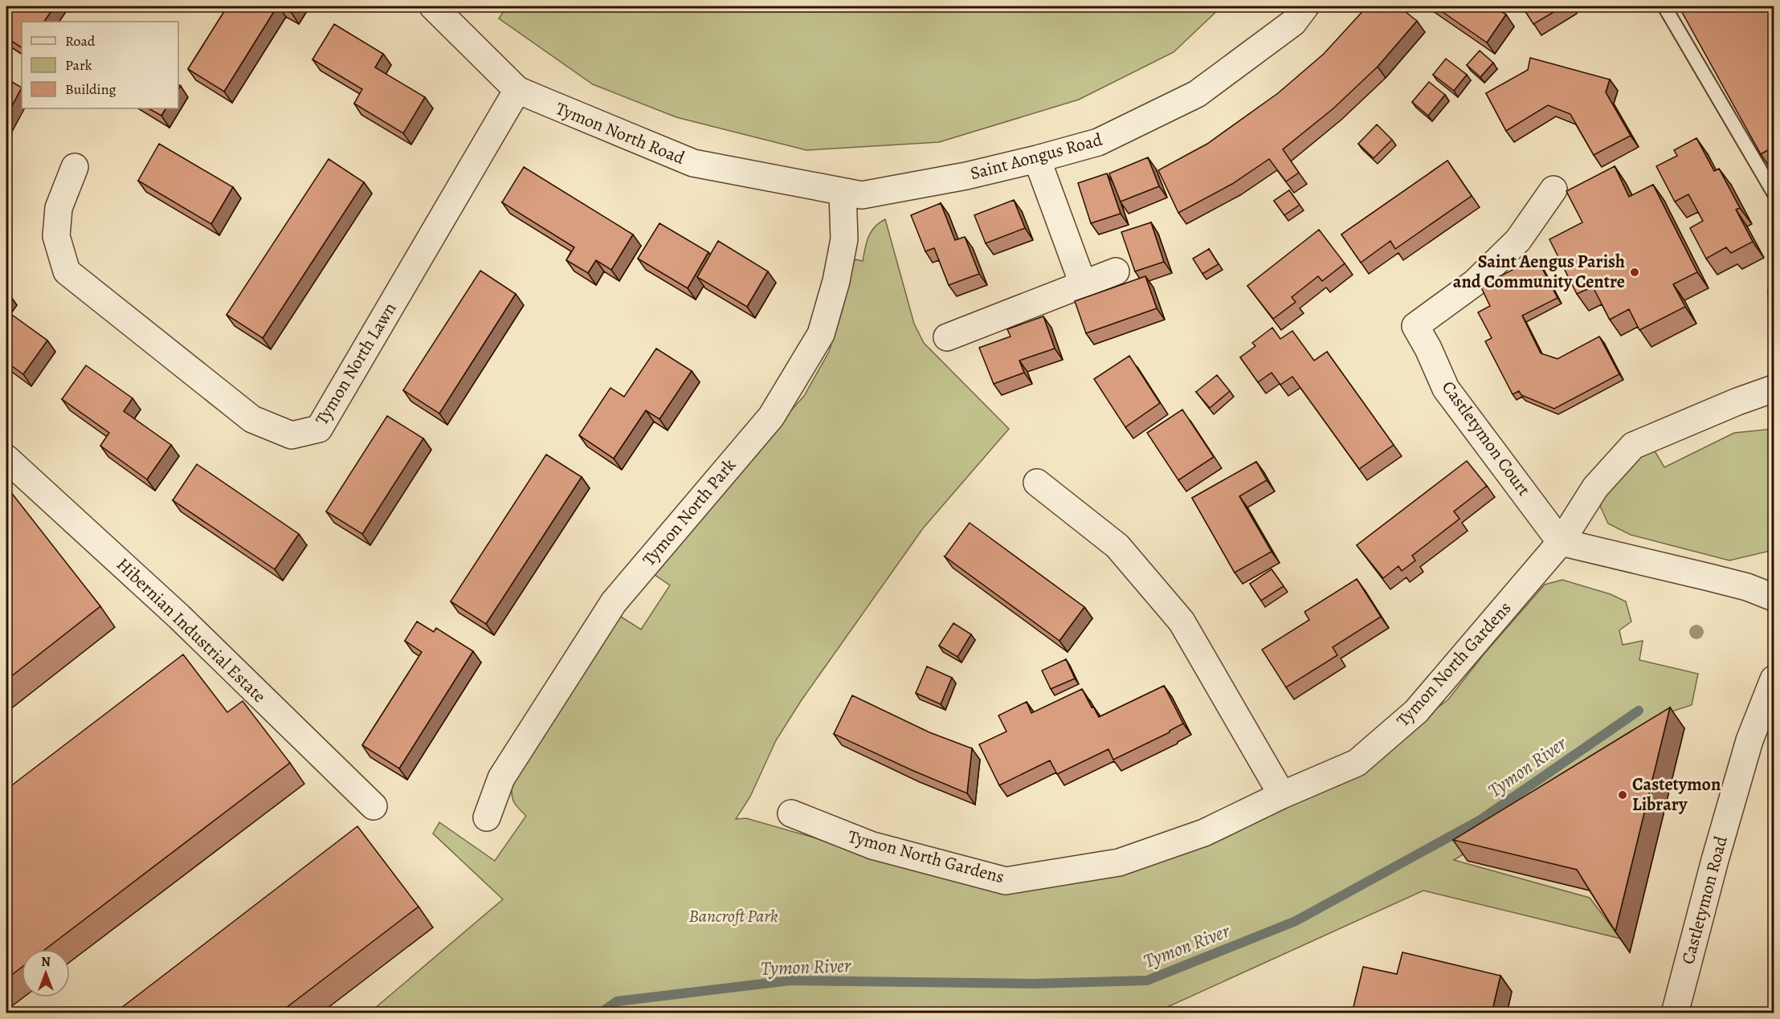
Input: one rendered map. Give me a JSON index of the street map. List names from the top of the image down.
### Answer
{
  "streets": {
    "street": [
      "Tymon North Road",
      "Saint Aongus Road",
      "Tymon North Lawn",
      "Castletymon Court",
      "Tymon North Park",
      "Hibernian Industrial Estate",
      "Tymon North Gardens",
      "Castletymon Road"
    ]
  },
  "crossings": [
    ["Tymon North Road", "Saint Aongus Road"],
    ["Tymon North Road", "Tymon North Lawn"],
    ["Tymon North Road", "Tymon North Park"],
    ["Saint Aongus Road", "Tymon North Park"],
    ["Castletymon Court", "Tymon North Gardens"]
  ],
  "water": ["Tymon River"],
  "parks": ["Bancroft Park"],
  "places": ["Saint Aengus Parish and Community Centre", "Castetymon Library"],
  "legend": ["Road", "Park", "Building"],
  "north": "top"
}
